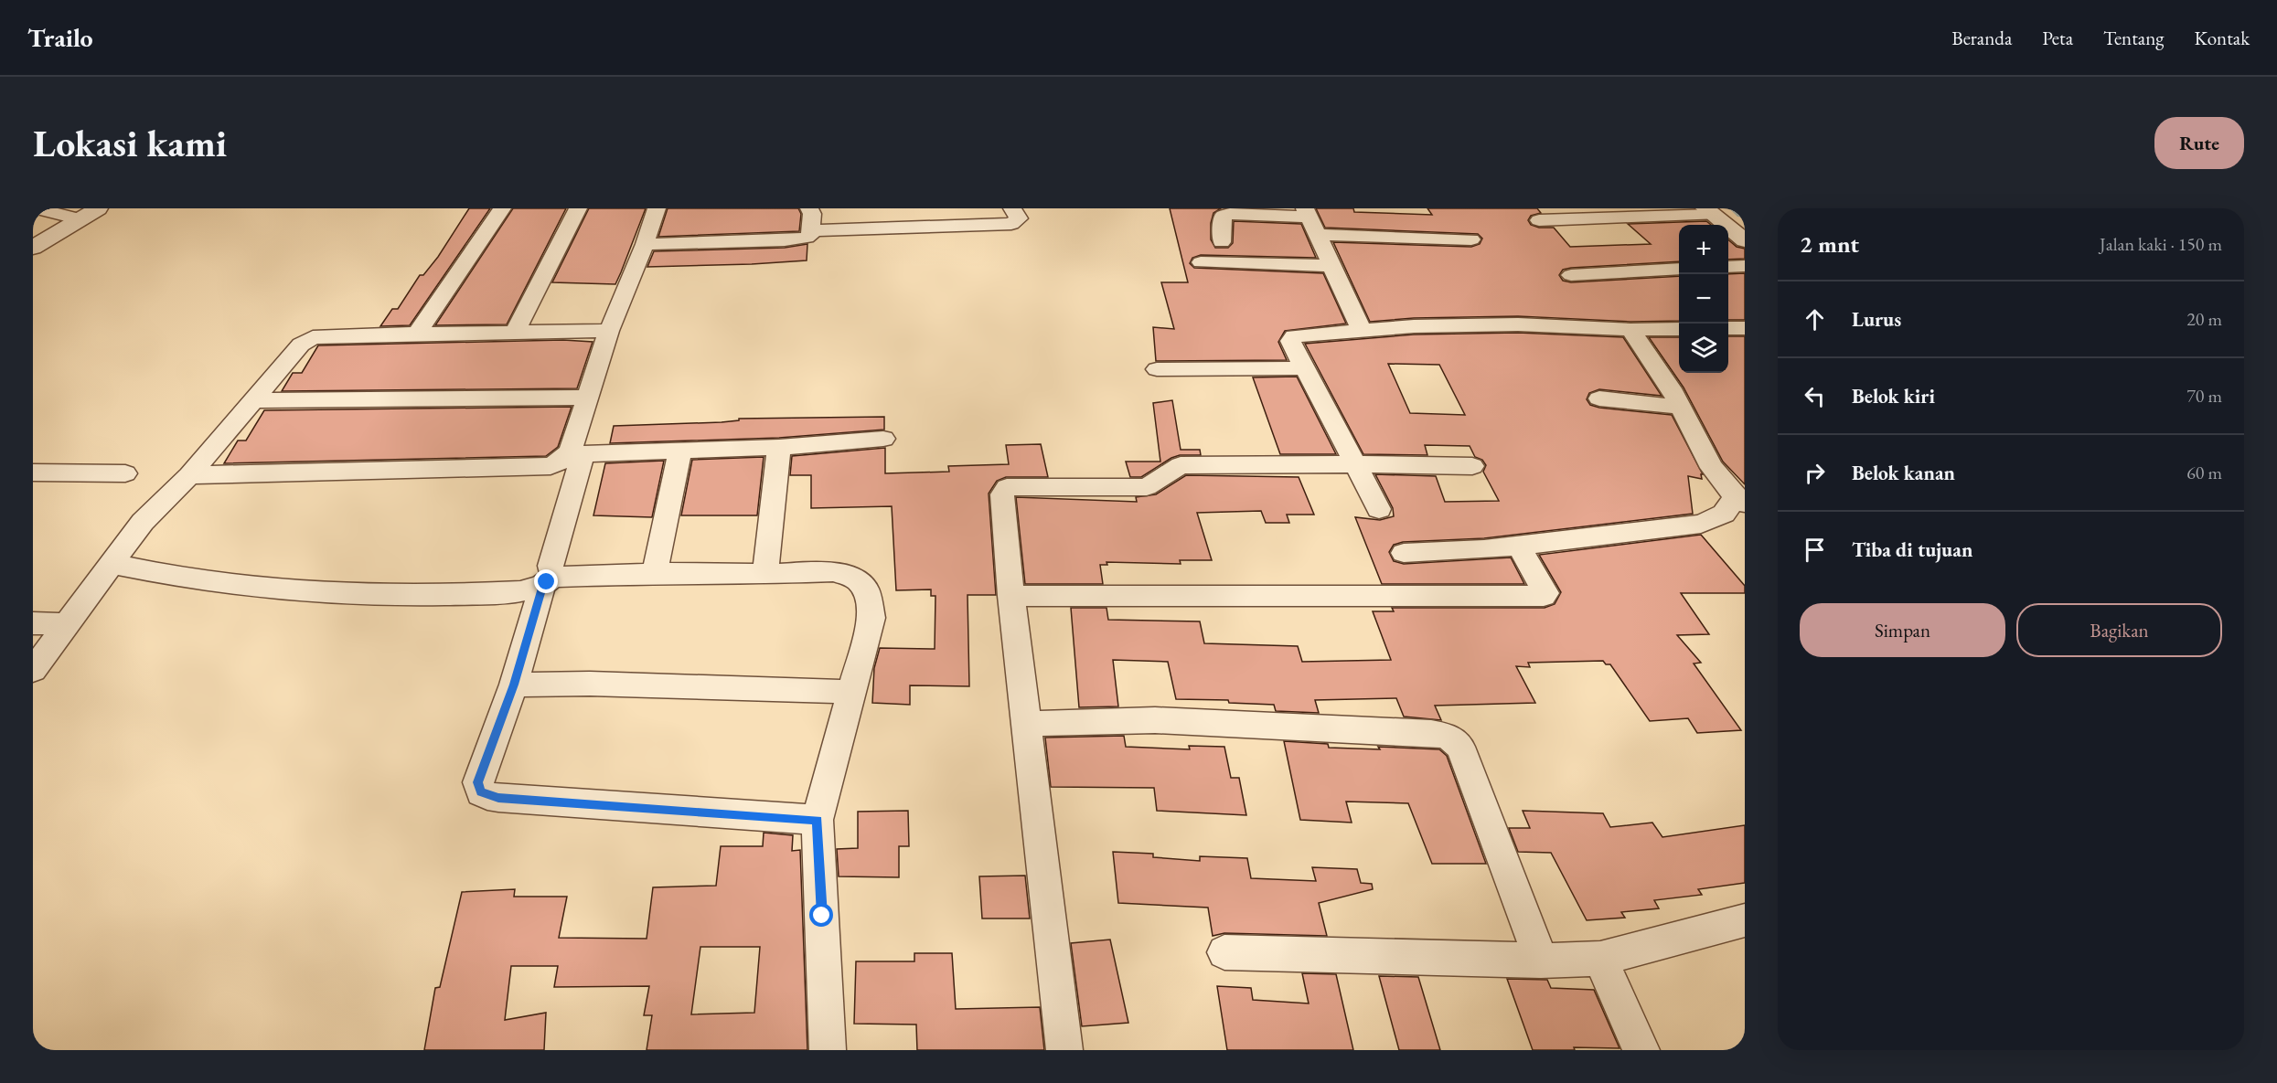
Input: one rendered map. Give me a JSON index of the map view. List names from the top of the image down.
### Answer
{
  "page": {
    "header": "Trailo",
    "nav": [
      "Beranda",
      "Peta",
      "Tentang",
      "Kontak"
    ],
    "buttons": [
      "Rute",
      ["Simpan", "Bagikan"]
    ],
    "title": "Lokasi kami",
    "heading": ["2 mnt", "Jalan kaki · 150 m"],
    "map_buttons": ["+", "−"],
    "list": [
      ["Lurus", "20 m"],
      ["Belok kiri", "70 m"],
      ["Belok kanan", "60 m"],
      "Tiba di tujuan"
    ]
  }
}
